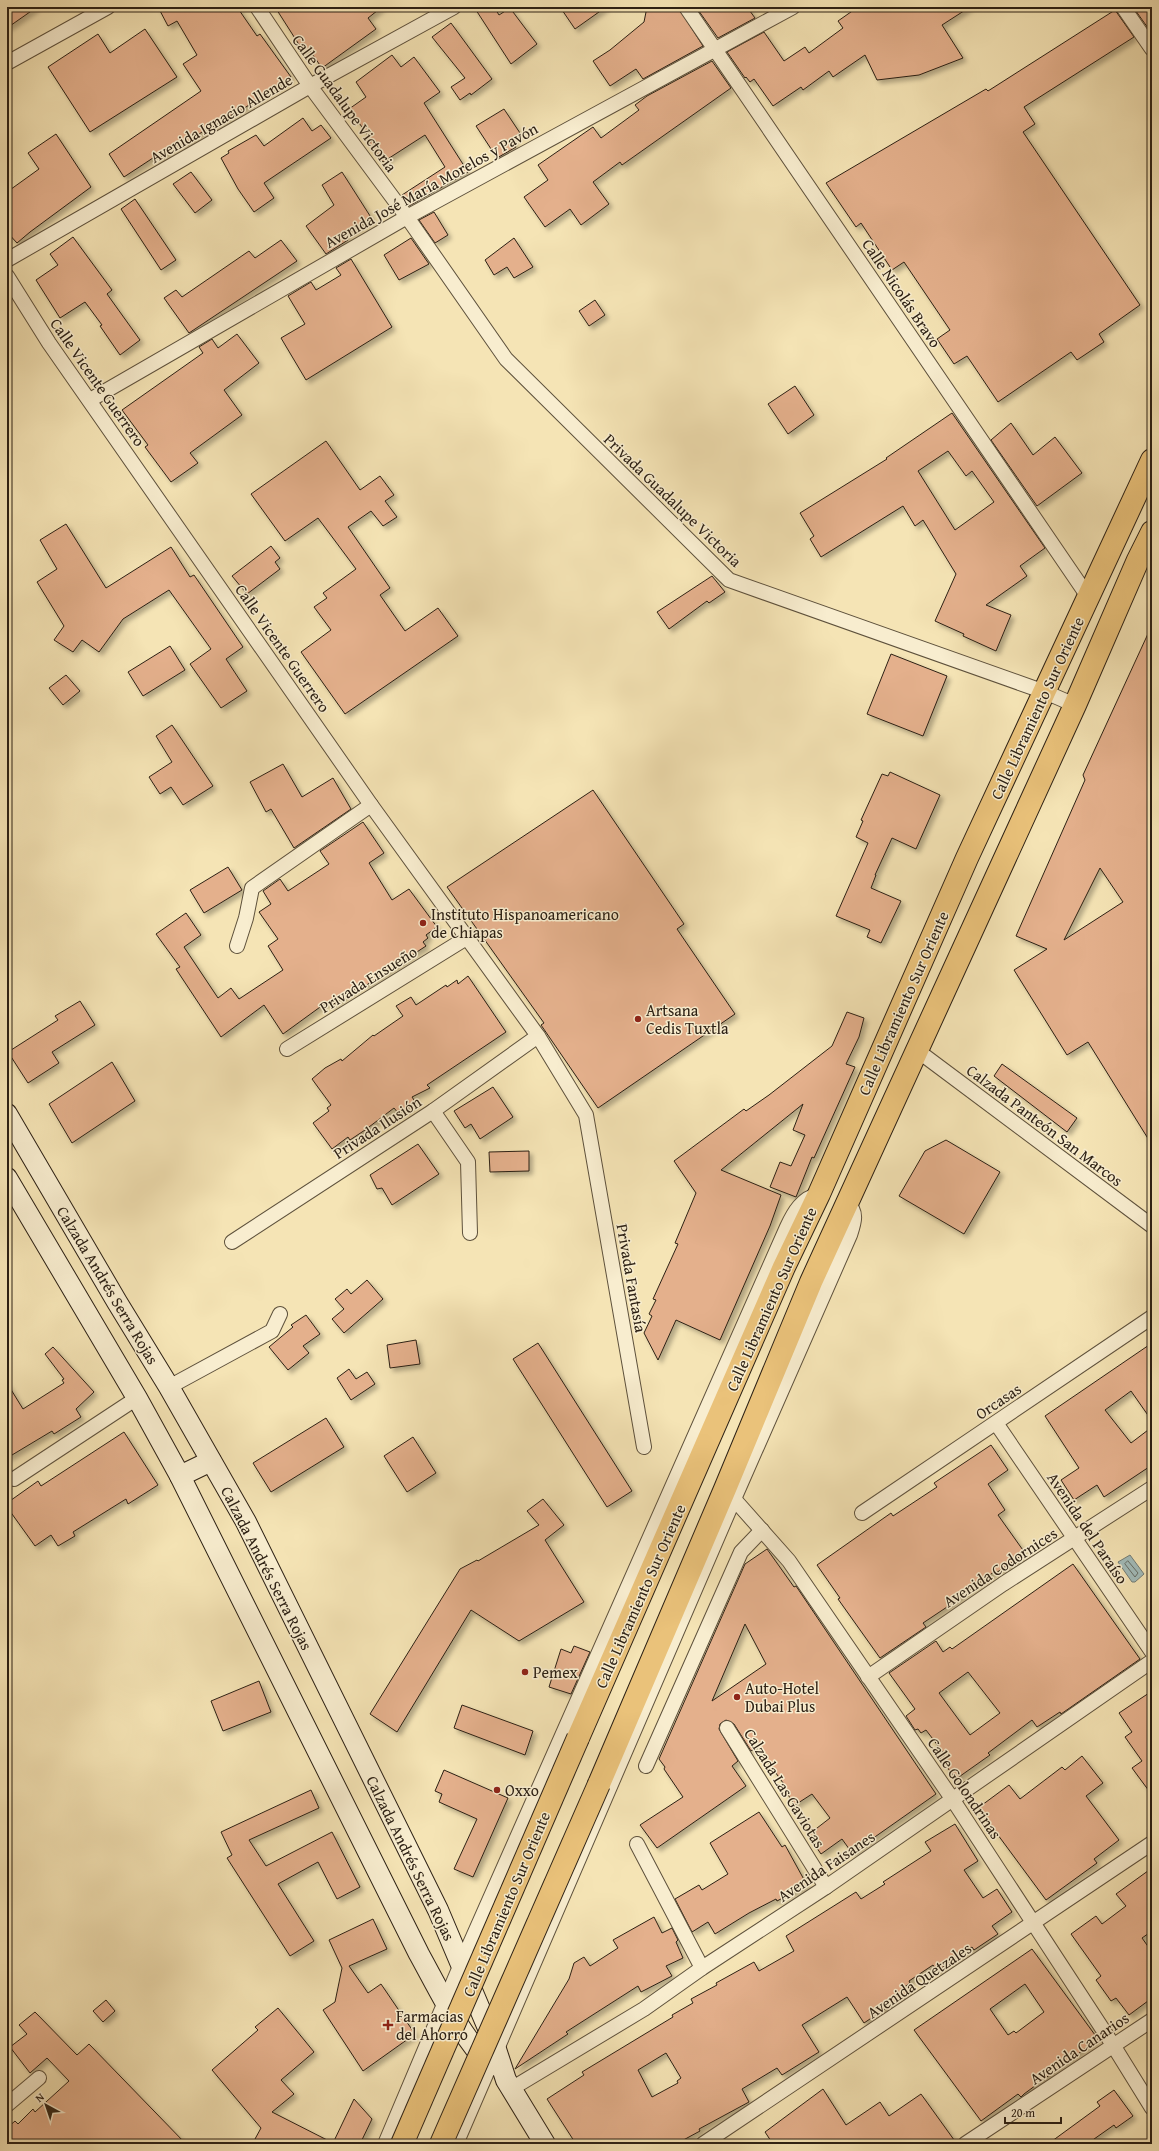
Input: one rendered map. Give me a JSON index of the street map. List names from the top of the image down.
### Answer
{
  "streets": {
    "main road": ["Calle Libramiento Sur Oriente", "Calzada Andrés Serra Rojas"],
    "street": [
      "Calle Guadalupe Victoria",
      "Avenida Ignacio Allende",
      "Avenida José María Morelos y Pavón",
      "Calle Nicolás Bravo",
      "Calle Vicente Guerrero",
      "Privada Guadalupe Victoria",
      "Privada Ensueño",
      "Calzada Panteón San Marcos",
      "Privada Ilusión",
      "Privada Fantasía",
      "Orcasas",
      "Avenida del Paraíso",
      "Avenida Codornices",
      "Calzada Las Gaviotas",
      "Calle Golondrinas",
      "Avenida Faisanes",
      "Avenida Quetzales",
      "Avenida Canarios"
    ]
  },
  "crossings": [
    ["Calle Guadalupe Victoria", "Avenida Ignacio Allende"],
    ["Calle Guadalupe Victoria", "Avenida José María Morelos y Pavón"],
    ["Calle Guadalupe Victoria", "Privada Guadalupe Victoria"],
    ["Avenida José María Morelos y Pavón", "Calle Nicolás Bravo"],
    ["Avenida José María Morelos y Pavón", "Calle Vicente Guerrero"],
    ["Avenida José María Morelos y Pavón", "Privada Guadalupe Victoria"],
    ["Calle Nicolás Bravo", "Calle Libramiento Sur Oriente"],
    ["Calle Vicente Guerrero", "Privada Ensueño"],
    ["Calle Vicente Guerrero", "Privada Ilusión"],
    ["Calle Vicente Guerrero", "Privada Fantasía"],
    ["Privada Guadalupe Victoria", "Calle Libramiento Sur Oriente"],
    ["Calle Libramiento Sur Oriente", "Calzada Panteón San Marcos"],
    ["Orcasas", "Avenida del Paraíso"],
    ["Avenida del Paraíso", "Avenida Codornices"],
    ["Avenida Codornices", "Calle Golondrinas"],
    ["Calzada Las Gaviotas", "Avenida Faisanes"],
    ["Calle Golondrinas", "Avenida Faisanes"],
    ["Calle Golondrinas", "Avenida Quetzales"],
    ["Calle Golondrinas", "Avenida Canarios"]
  ],
  "places": {
    "other": [
      "Instituto Hispanoamericano de Chiapas",
      "Artsana Cedis Tuxtla",
      "Pemex",
      "Auto-Hotel Dubai Plus",
      "Oxxo"
    ],
    "health": ["Farmacias del Ahorro"]
  },
  "scale_bar": "20 m",
  "north": "top left"
}
